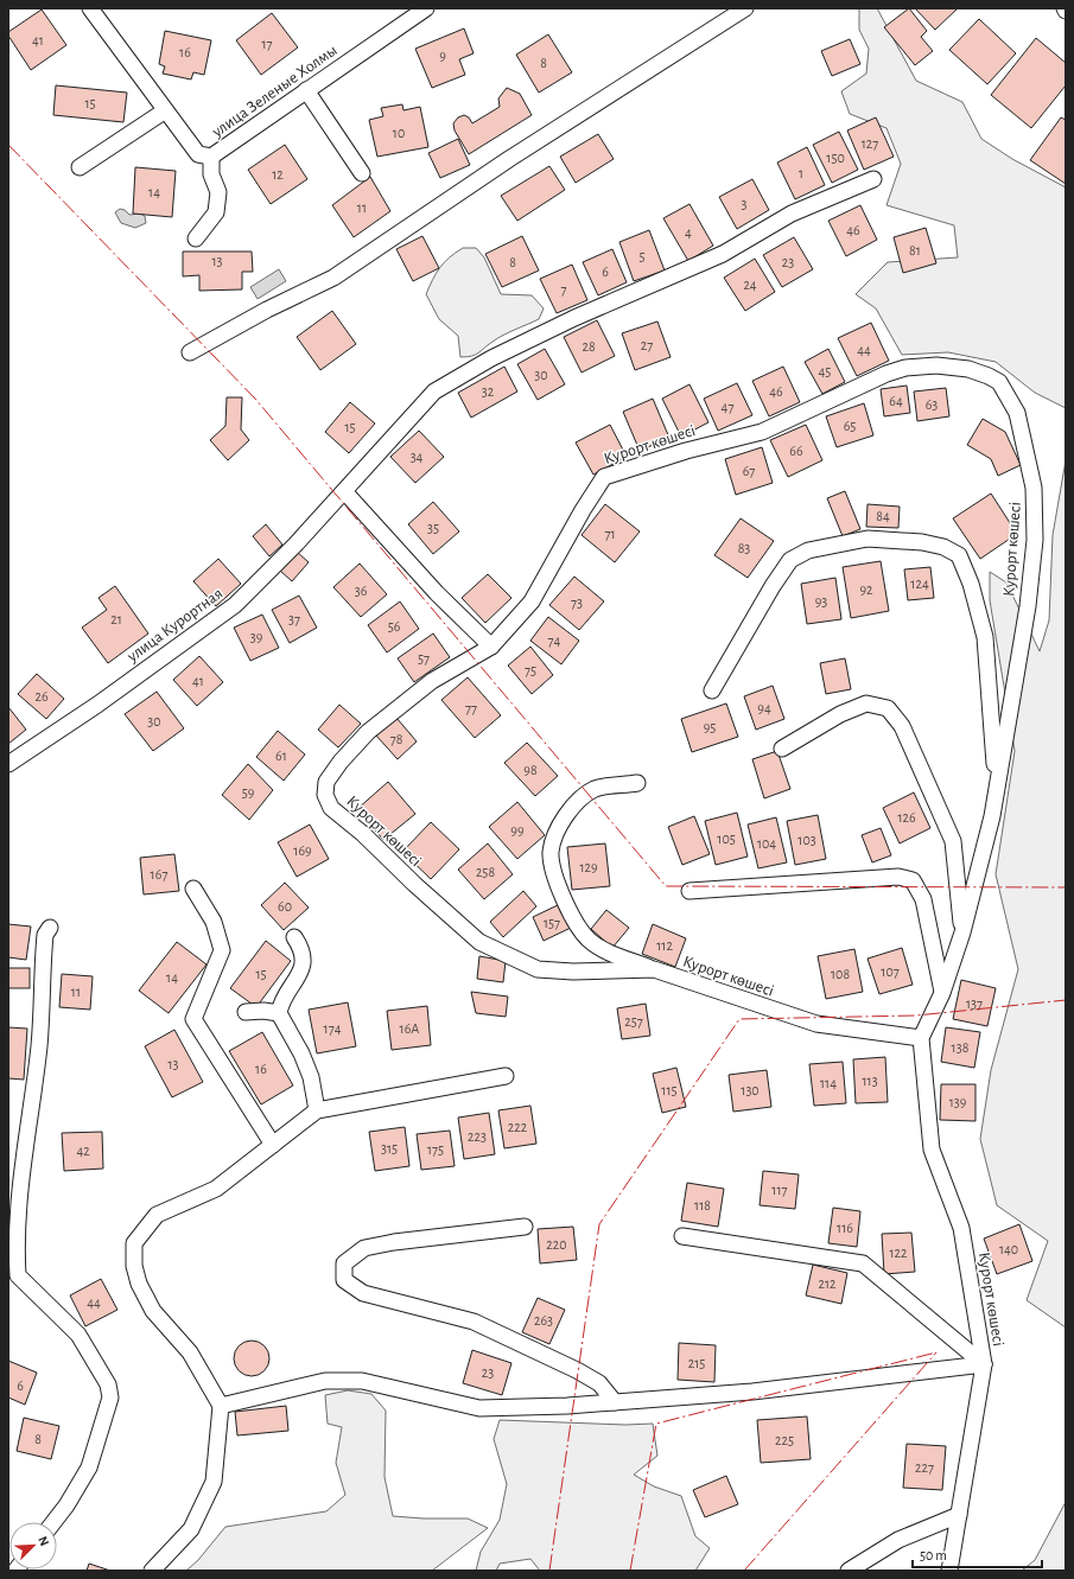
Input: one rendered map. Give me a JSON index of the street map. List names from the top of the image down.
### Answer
{
  "streets": {
    "street": ["улица Зеленые Холмы", "Курорт көшесі", "улица Курортная"]
  },
  "house_numbers": [
    "41",
    "17",
    "16",
    "9",
    "8",
    "15",
    "10",
    "127",
    "150",
    "1",
    "12",
    "14",
    "3",
    "11",
    "46",
    "4",
    "81",
    "5",
    "13",
    "8",
    "23",
    "6",
    "24",
    "7",
    "27",
    "28",
    "44",
    "45",
    "30",
    "32",
    "46",
    "64",
    "63",
    "47",
    "65",
    "15",
    "66",
    "34",
    "67",
    "84",
    "35",
    "71",
    "83",
    "124",
    "92",
    "36",
    "93",
    "73",
    "21",
    "37",
    "56",
    "39",
    "74",
    "57",
    "75",
    "41",
    "26",
    "77",
    "94",
    "30",
    "95",
    "78",
    "61",
    "98",
    "59",
    "126",
    "99",
    "105",
    "103",
    "104",
    "169",
    "129",
    "258",
    "167",
    "60",
    "157",
    "112",
    "107",
    "15",
    "108",
    "14",
    "11",
    "137",
    "257",
    "174",
    "16А",
    "138",
    "13",
    "16",
    "113",
    "114",
    "115",
    "130",
    "139",
    "222",
    "223",
    "315",
    "175",
    "42",
    "117",
    "118",
    "116",
    "220",
    "140",
    "122",
    "212",
    "44",
    "263",
    "215",
    "23",
    "6",
    "8",
    "225",
    "227"
  ],
  "scale_bar": "50 m",
  "north": "top right"
}
